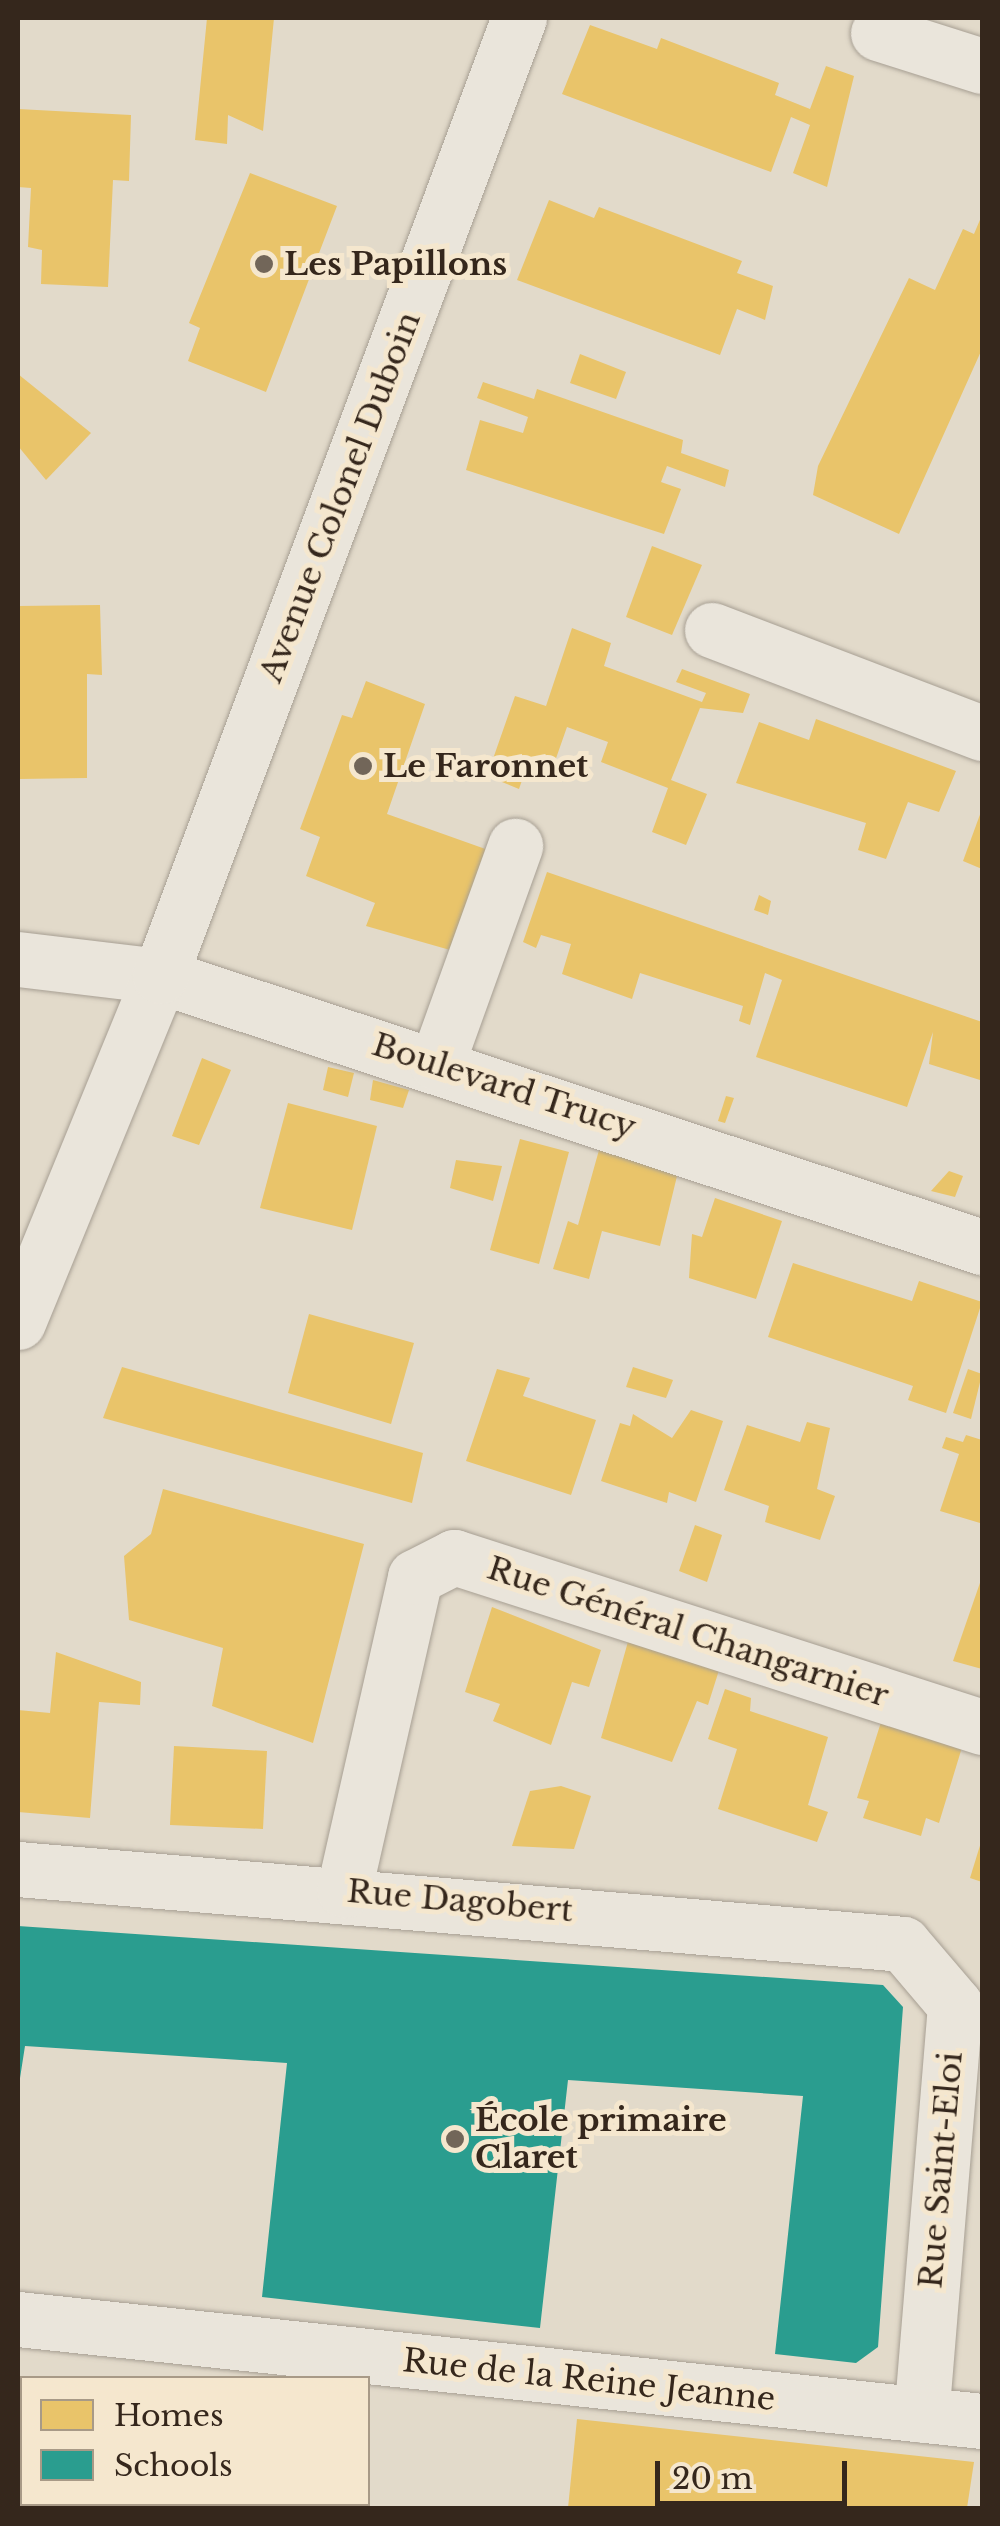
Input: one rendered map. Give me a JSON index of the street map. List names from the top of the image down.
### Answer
{
  "streets": {
    "street": [
      "Avenue Colonel Duboin",
      "Boulevard Trucy",
      "Rue Général Changarnier",
      "Rue Dagobert",
      "Rue Saint-Eloi",
      "Rue de la Reine Jeanne"
    ]
  },
  "crossings": [
    ["Avenue Colonel Duboin", "Boulevard Trucy"],
    ["Rue Général Changarnier", "Rue Dagobert"],
    ["Rue Dagobert", "Rue Saint-Eloi"],
    ["Rue Saint-Eloi", "Rue de la Reine Jeanne"]
  ],
  "places": ["Les Papillons", "Le Faronnet", "École primaire Claret"],
  "legend": ["Homes", "Schools"],
  "scale_bar": "20 m"
}
